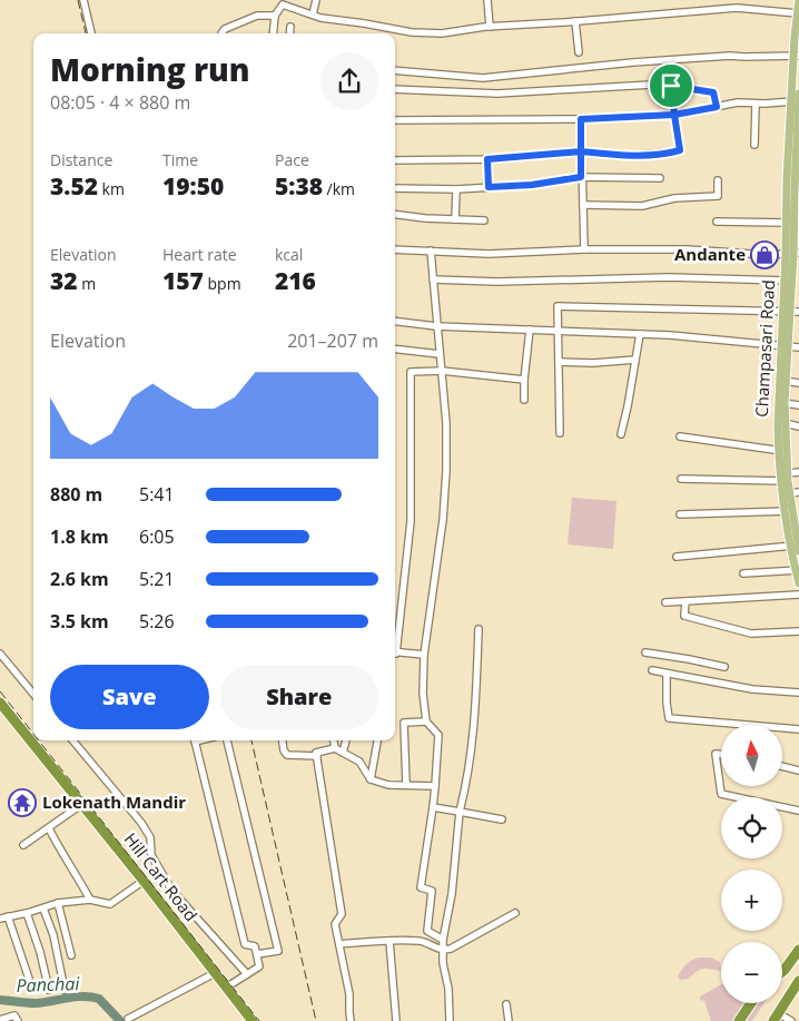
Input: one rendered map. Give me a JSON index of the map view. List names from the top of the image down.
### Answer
{
  "streets": {
    "highway": ["Hill Cart Road"],
    "main road": ["Champasari Road"]
  },
  "water": ["Panchai"],
  "places": {
    "shop": ["Andante"],
    "temple": ["Lokenath Mandir"]
  },
  "north": "top",
  "page": {
    "heading": ["Morning run", "08:05 · 4 × 880 m"],
    "stats": [
      ["Distance", "3.52 km"],
      ["Time", "19:50"],
      ["Pace", "5:38 /km"],
      ["Elevation", "32 m"],
      ["Heart rate", "157 bpm"],
      ["kcal", "216"]
    ],
    "chart": ["Elevation", "201–207 m"],
    "list": [
      {
        "name": "880 m",
        "note": "5:41"
      },
      {
        "name": "1.8 km",
        "note": "6:05"
      },
      {
        "name": "2.6 km",
        "note": "5:21"
      },
      {
        "name": "3.5 km",
        "note": "5:26"
      }
    ],
    "buttons": ["Save", "Share"],
    "map_buttons": ["+", "−"]
  }
}
